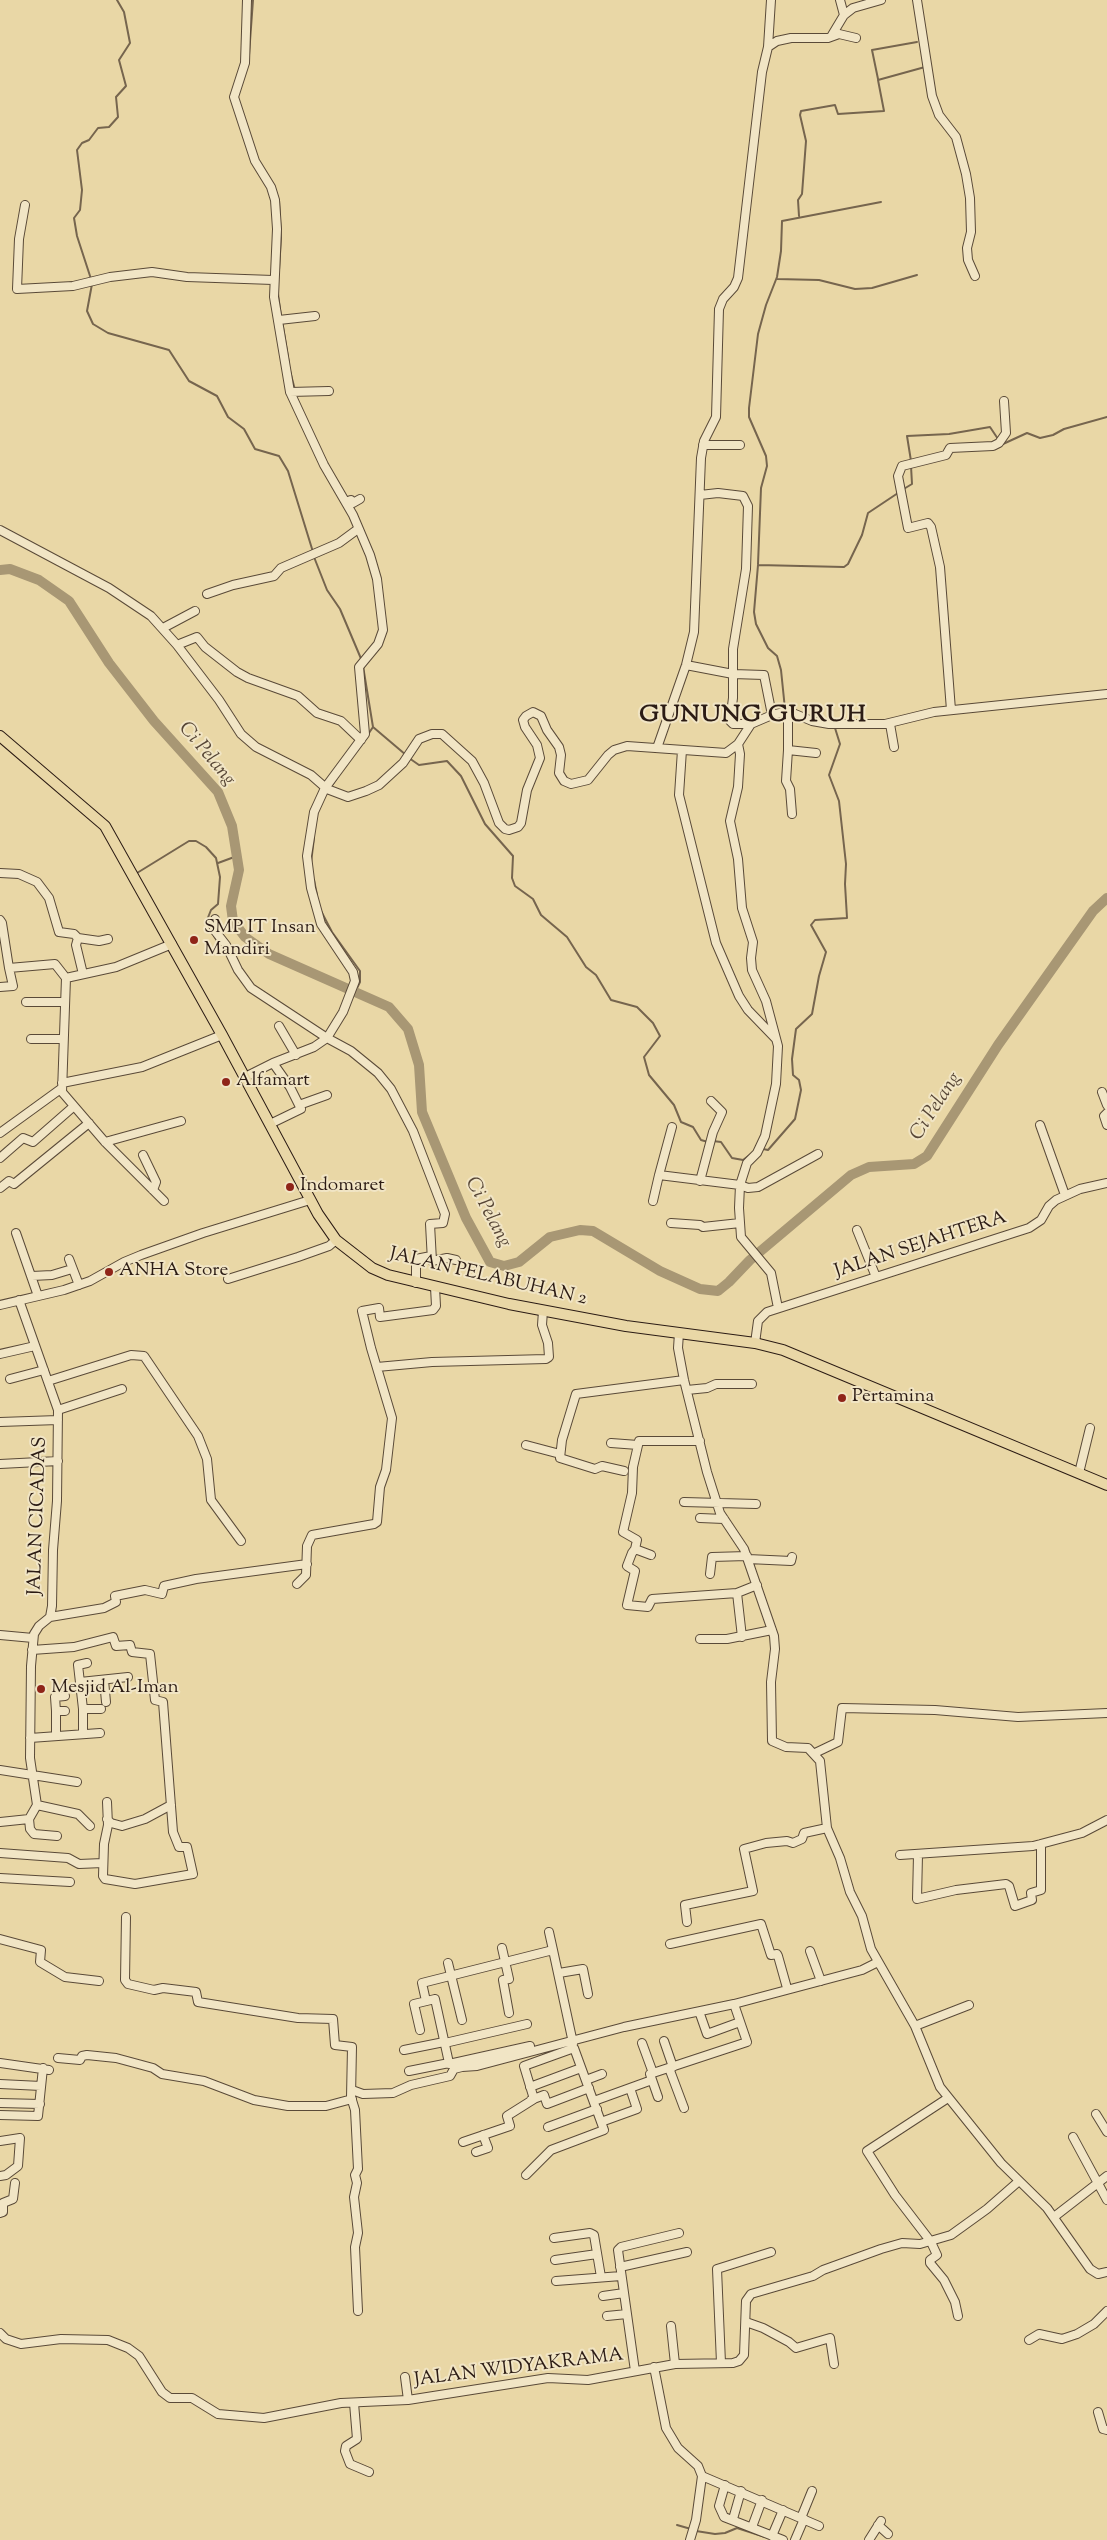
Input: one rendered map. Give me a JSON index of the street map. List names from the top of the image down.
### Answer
{
  "streets": {
    "main road": ["JALAN PELABUHAN 2"],
    "street": ["JALAN SEJAHTERA", "JALAN CICADAS", "JALAN WIDYAKRAMA"]
  },
  "crossings": [
    ["JALAN SEJAHTERA", "JALAN PELABUHAN 2"]
  ],
  "districts": ["GUNUNG GURUH"],
  "water": ["Ci Pelang"],
  "places": [
    "SMP IT Insan Mandiri",
    "Alfamart",
    "Indomaret",
    "ANHA Store",
    "Pertamina",
    "Mesjid Al-Iman"
  ]
}
